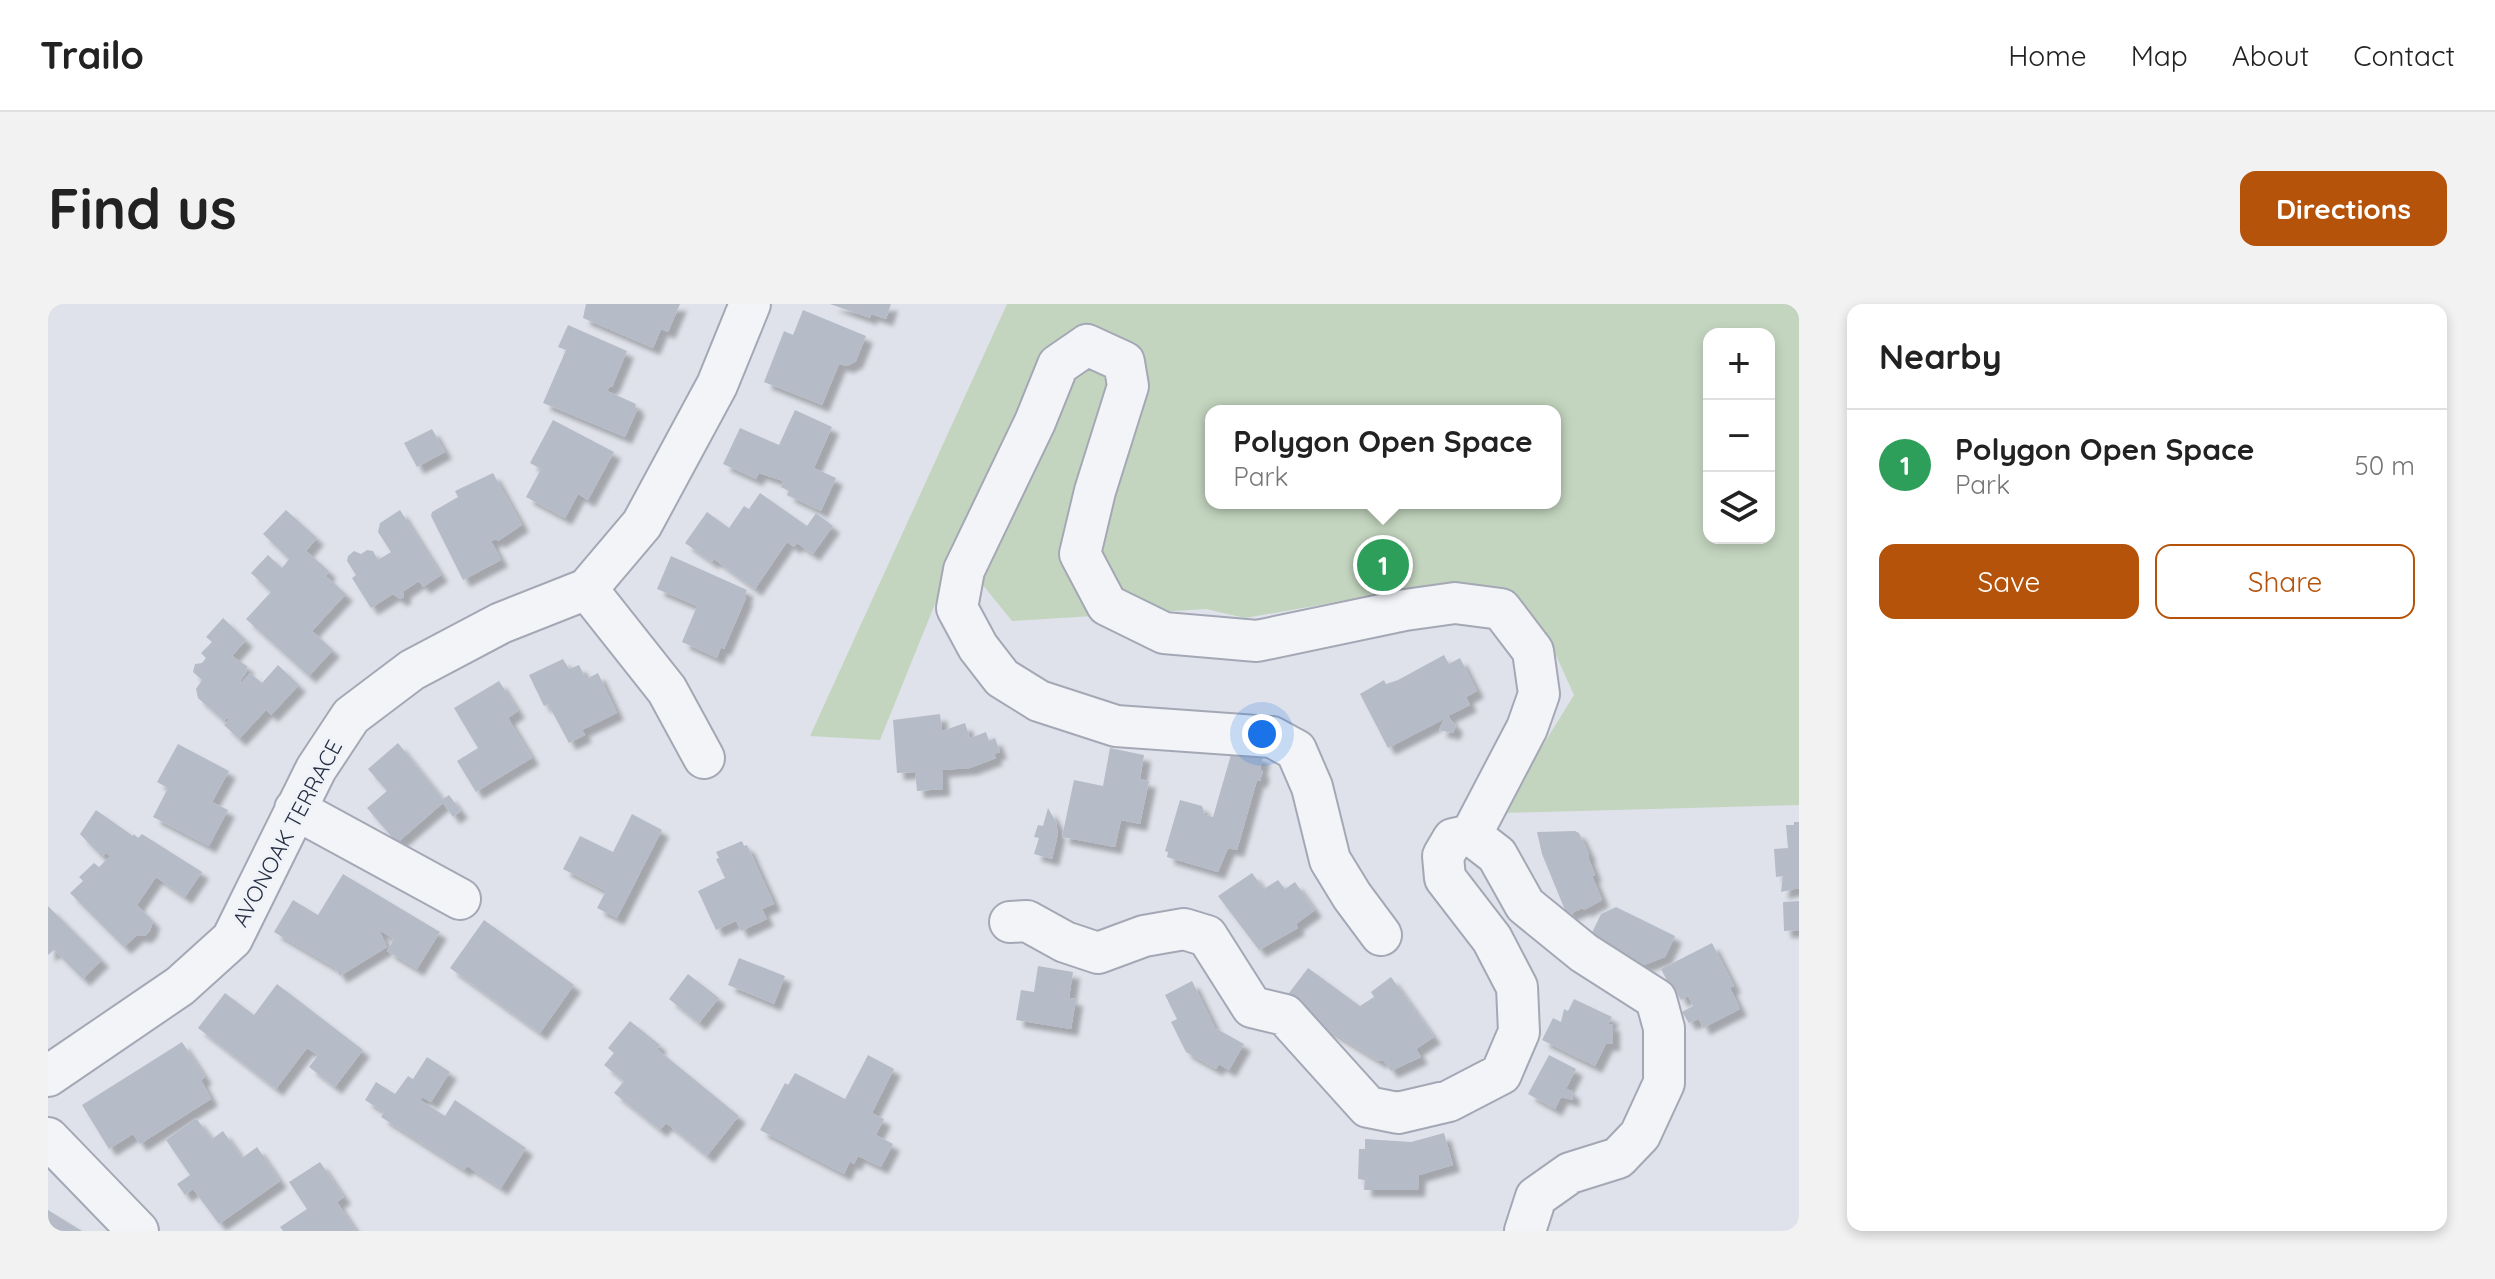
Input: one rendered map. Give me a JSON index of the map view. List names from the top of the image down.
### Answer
{
  "streets": {
    "street": ["AVONOAK TERRACE"]
  },
  "page": {
    "header": "Trailo",
    "nav": [
      "Home",
      "Map",
      "About",
      "Contact"
    ],
    "buttons": [
      "Directions",
      ["Save", "Share"]
    ],
    "title": "Find us",
    "heading": "Nearby",
    "map_buttons": ["+", "−"],
    "popup": ["Polygon Open Space", "Park"],
    "list": [
      {
        "mark": "1",
        "name": "Polygon Open Space",
        "note": "Park",
        "value": "50 m"
      }
    ],
    "pins": "1"
  }
}
